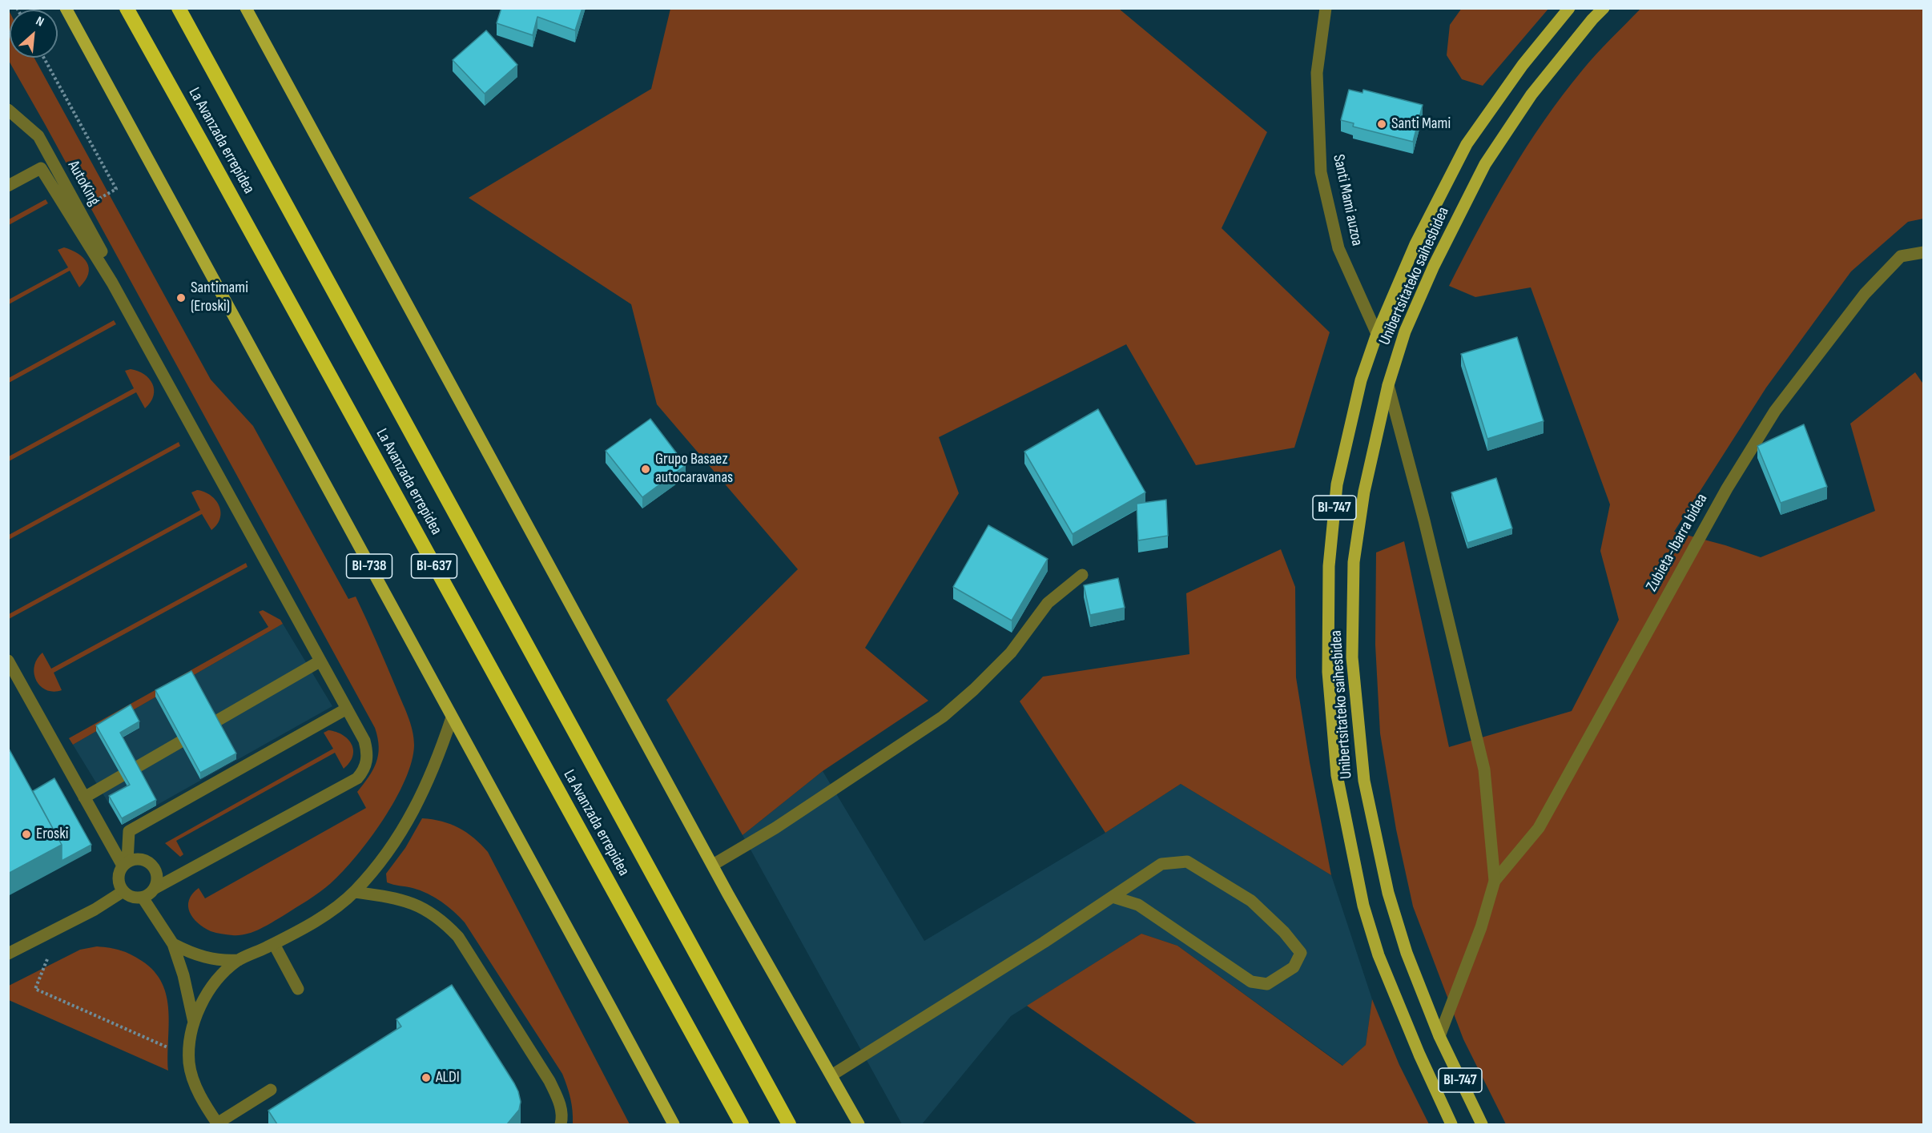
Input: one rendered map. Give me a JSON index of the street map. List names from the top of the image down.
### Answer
{
  "streets": {
    "highway": ["La Avanzada errepidea", "BI-637"],
    "main road": ["Unibertsitateko saihesbidea", "BI-747", "BI-738"],
    "street": ["AutoKing", "Santi Mami auzoa", "Zubieta-Ibarra bidea"]
  },
  "crossings": [
    ["Santi Mami auzoa", "Unibertsitateko saihesbidea"]
  ],
  "places": [
    "Santi Mami",
    "Santimami (Eroski)",
    "Grupo Basaez autocaravanas",
    "Eroski",
    "ALDI"
  ],
  "north": "top right"
}
